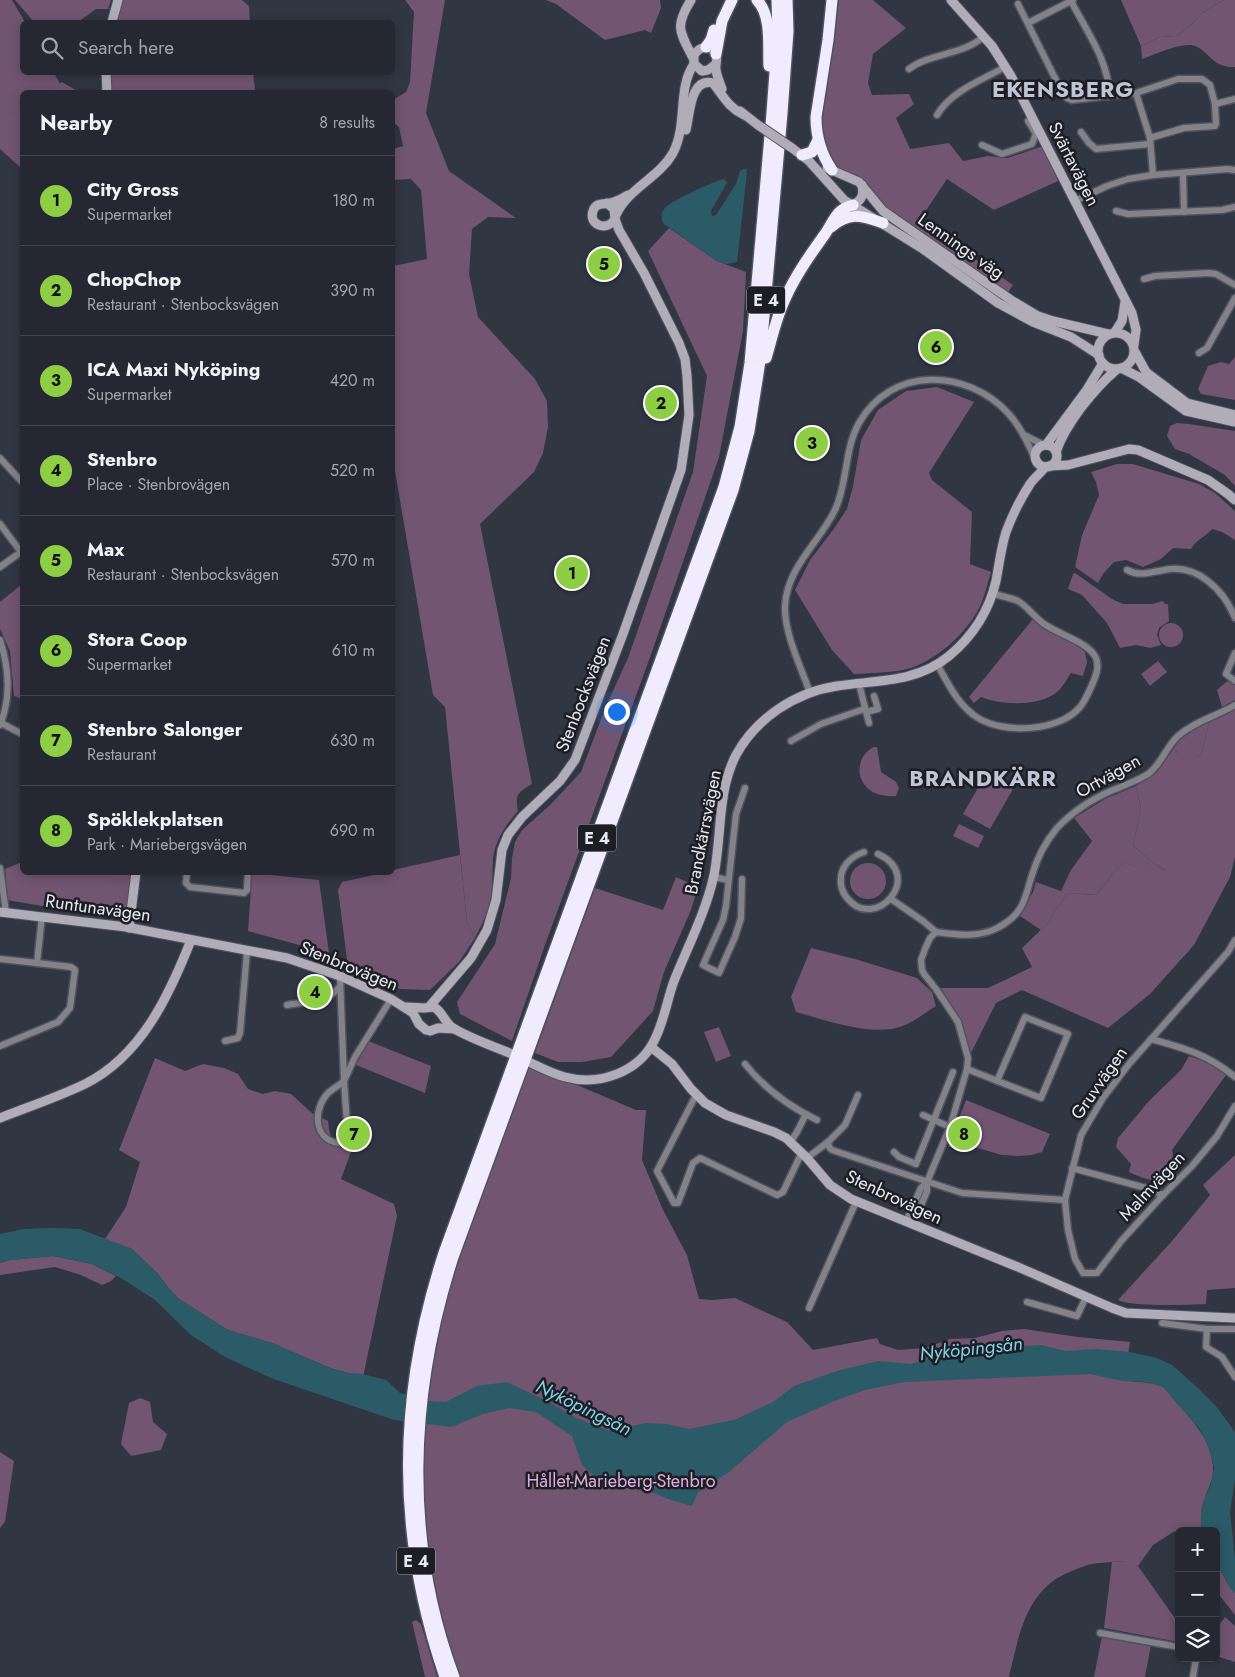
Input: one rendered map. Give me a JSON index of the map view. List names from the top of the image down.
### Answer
{
  "streets": {
    "highway": ["E 4"],
    "street": [
      "Svärtavägen",
      "Lennings väg",
      "Stenbocksvägen",
      "Ortvägen",
      "Brandkärrsvägen",
      "Runtunavägen",
      "Stenbrovägen",
      "Gruvvägen",
      "Malmvägen"
    ]
  },
  "crossings": [
    ["Svärtavägen", "Lennings väg"],
    ["Stenbocksvägen", "Stenbrovägen"],
    ["Brandkärrsvägen", "Stenbrovägen"],
    ["Runtunavägen", "Stenbrovägen"],
    ["Gruvvägen", "Malmvägen"]
  ],
  "districts": ["EKENSBERG", "BRANDKÄRR"],
  "water": ["Nyköpingsån"],
  "parks": ["Hållet-Marieberg-Stenbro"],
  "page": {
    "search": "Search here",
    "heading": ["Nearby", "8 results"],
    "list": [
      {
        "mark": "1",
        "name": "City Gross",
        "note": "Supermarket",
        "value": "180 m"
      },
      {
        "mark": "2",
        "name": "ChopChop",
        "note": "Restaurant · Stenbocksvägen",
        "value": "390 m"
      },
      {
        "mark": "3",
        "name": "ICA Maxi Nyköping",
        "note": "Supermarket",
        "value": "420 m"
      },
      {
        "mark": "4",
        "name": "Stenbro",
        "note": "Place · Stenbrovägen",
        "value": "520 m"
      },
      {
        "mark": "5",
        "name": "Max",
        "note": "Restaurant · Stenbocksvägen",
        "value": "570 m"
      },
      {
        "mark": "6",
        "name": "Stora Coop",
        "note": "Supermarket",
        "value": "610 m"
      },
      {
        "mark": "7",
        "name": "Stenbro Salonger",
        "note": "Restaurant",
        "value": "630 m"
      },
      {
        "mark": "8",
        "name": "Spöklekplatsen",
        "note": "Park · Mariebergsvägen",
        "value": "690 m"
      }
    ],
    "pins": [
      "5",
      "6",
      "2",
      "3",
      "1",
      "4",
      "7",
      "8"
    ],
    "map_buttons": ["+", "−"]
  }
}
